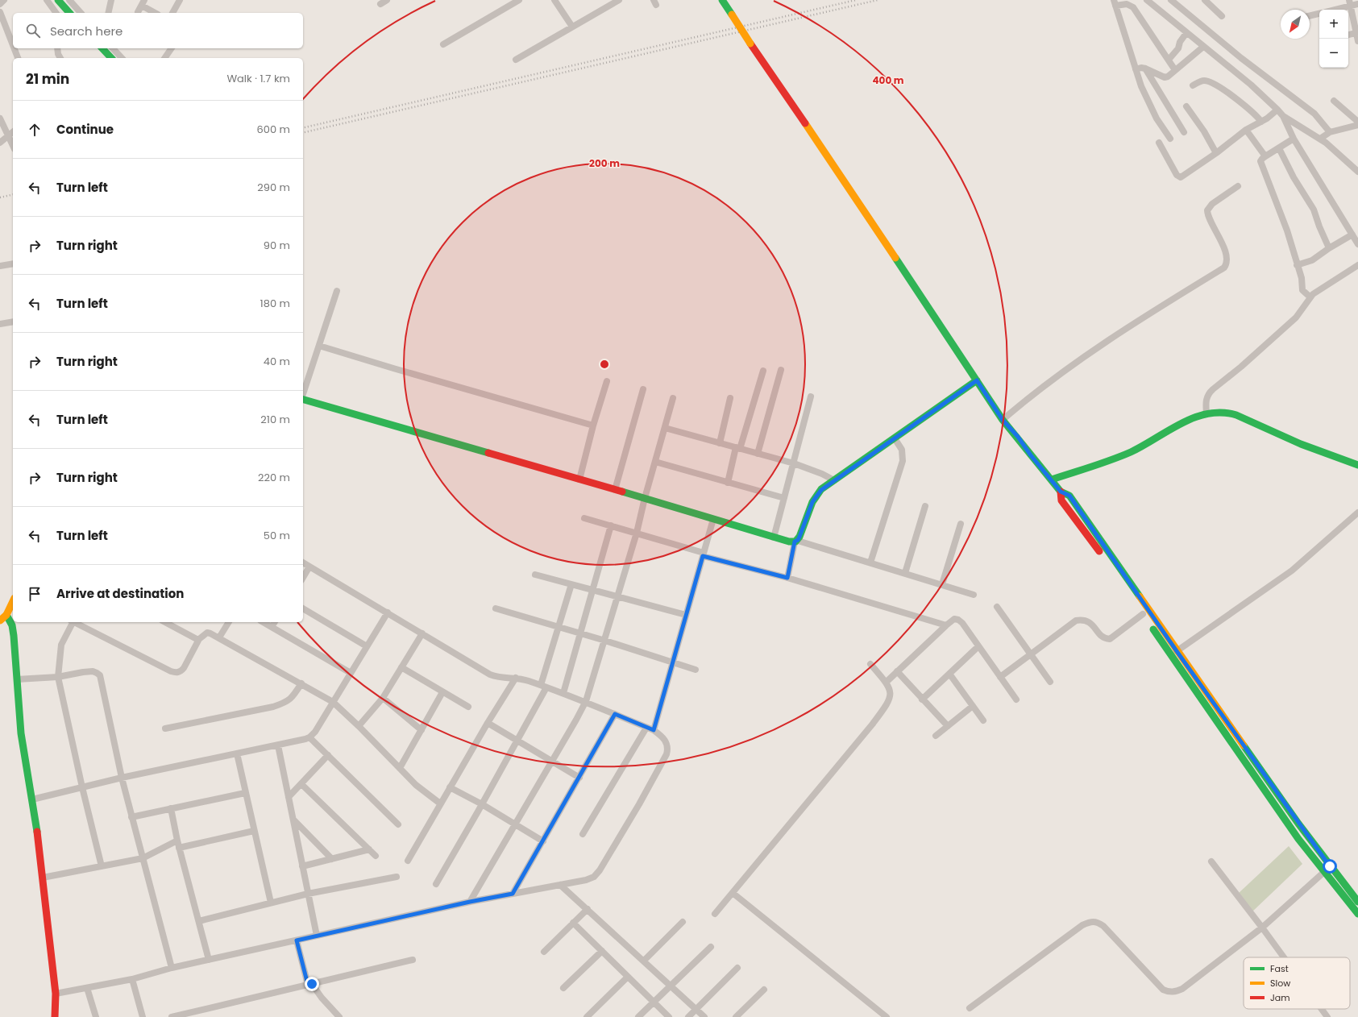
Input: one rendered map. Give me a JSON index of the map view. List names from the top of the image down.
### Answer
{
  "legend": ["Fast", "Slow", "Jam"],
  "north": "bottom left",
  "page": {
    "map_buttons": ["+", "−"],
    "search": "Search here",
    "heading": ["21 min", "Walk · 1.7 km"],
    "list": [
      ["Continue", "600 m"],
      ["Turn left", "290 m"],
      ["Turn right", "90 m"],
      ["Turn left", "180 m"],
      ["Turn right", "40 m"],
      ["Turn left", "210 m"],
      ["Turn right", "220 m"],
      ["Turn left", "50 m"],
      "Arrive at destination"
    ]
  },
  "rings": ["400 m", "200 m"]
}
